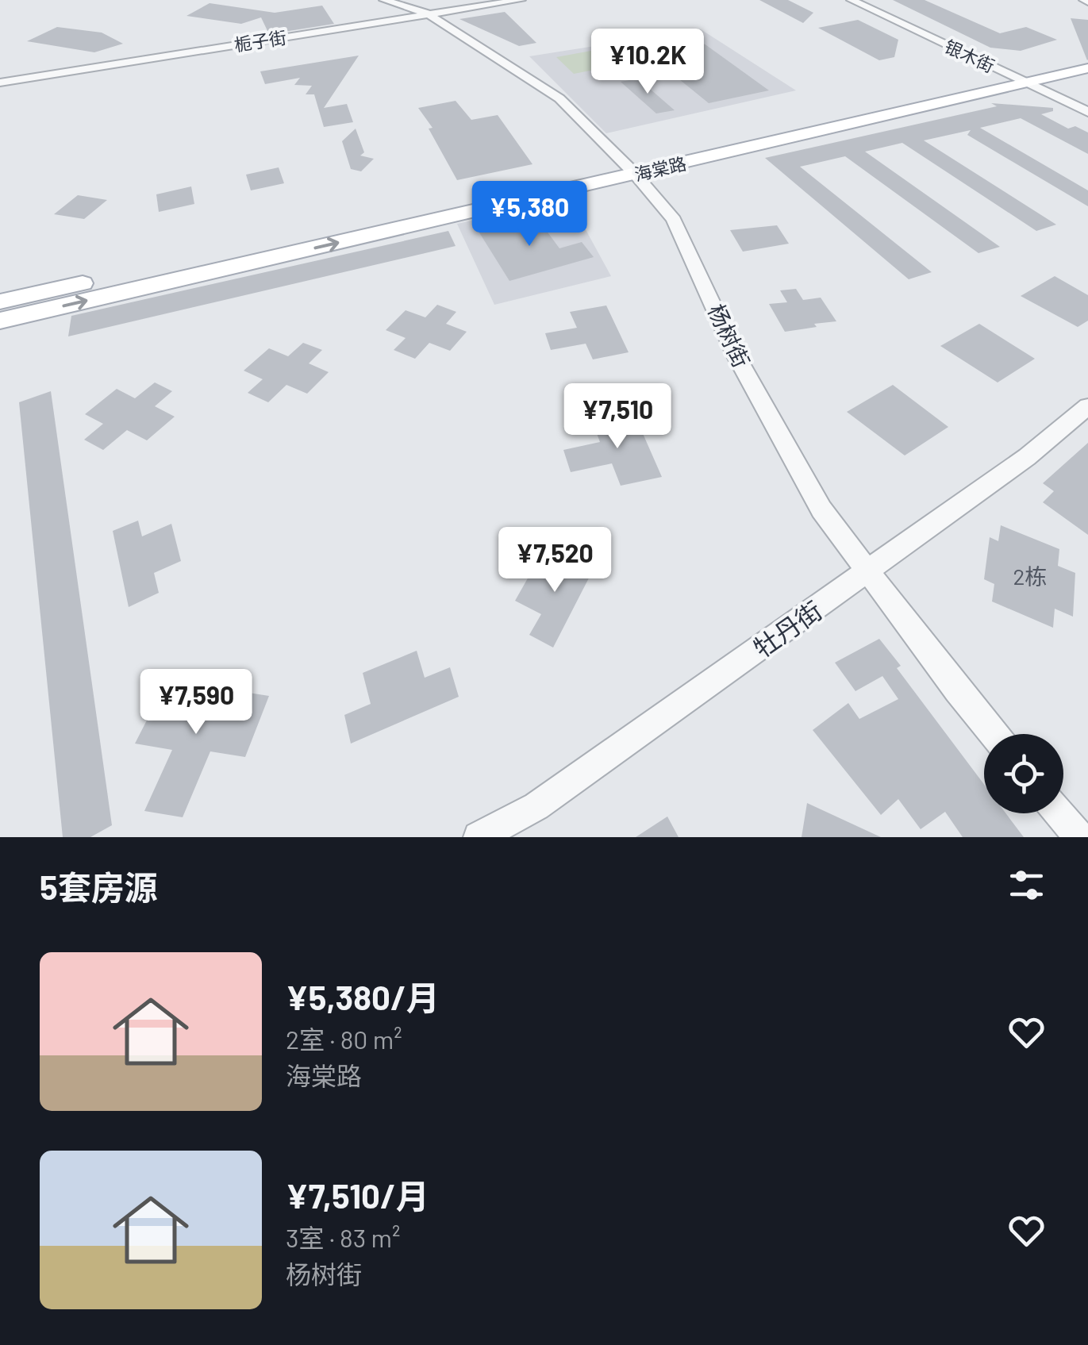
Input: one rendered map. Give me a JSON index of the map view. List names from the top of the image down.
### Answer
{
  "streets": {
    "main road": ["海棠路"],
    "street": [
      "栀子街",
      "银木街",
      "杨树街",
      "牡丹街"
    ]
  },
  "crossings": [
    ["栀子街", "杨树街"],
    ["银木街", "海棠路"],
    ["海棠路", "杨树街"],
    ["杨树街", "牡丹街"]
  ],
  "house_numbers": ["2栋"],
  "page": {
    "price": [
      "¥10.2K",
      "¥5,380",
      "¥7,510",
      "¥7,520",
      "¥7,590"
    ],
    "heading": "5套房源",
    "list": [
      {
        "name": "¥5,380/月",
        "note": "2室 · 80 m² · 海棠路"
      },
      {
        "name": "¥7,510/月",
        "note": "3室 · 83 m² · 杨树街"
      }
    ]
  }
}
